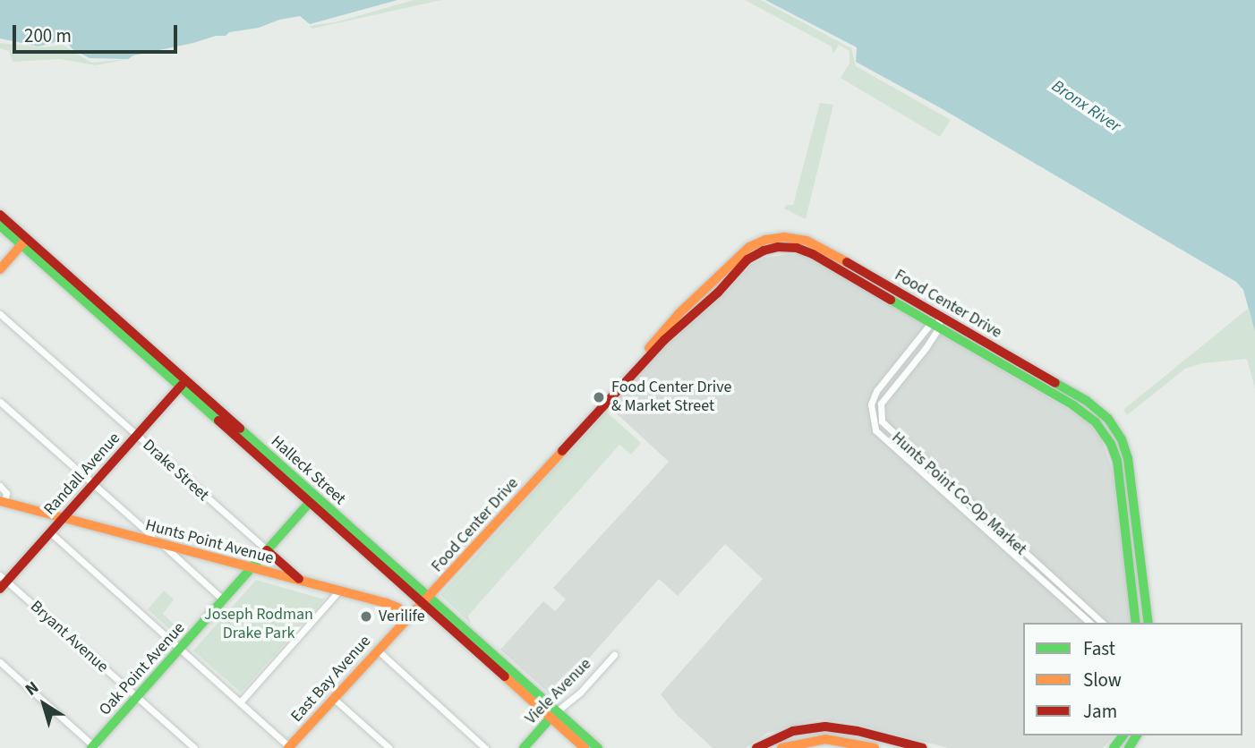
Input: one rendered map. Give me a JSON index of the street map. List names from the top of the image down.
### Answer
{
  "streets": {
    "main road": [
      "Food Center Drive",
      "Halleck Street",
      "Randall Avenue",
      "Hunts Point Avenue",
      "Oak Point Avenue",
      "East Bay Avenue",
      "Viele Avenue"
    ],
    "street": ["Drake Street", "Hunts Point Co-Op Market", "Bryant Avenue"]
  },
  "crossings": [
    ["Food Center Drive", "Halleck Street"],
    ["Food Center Drive", "Hunts Point Co-Op Market"],
    ["Food Center Drive", "East Bay Avenue"],
    ["Drake Street", "Randall Avenue"],
    ["Drake Street", "Oak Point Avenue"],
    ["Halleck Street", "Randall Avenue"],
    ["Halleck Street", "Oak Point Avenue"],
    ["Halleck Street", "East Bay Avenue"],
    ["Halleck Street", "Viele Avenue"],
    ["Randall Avenue", "Hunts Point Avenue"],
    ["Randall Avenue", "Bryant Avenue"],
    ["Hunts Point Avenue", "Oak Point Avenue"],
    ["Hunts Point Avenue", "East Bay Avenue"],
    ["Bryant Avenue", "Oak Point Avenue"]
  ],
  "water": ["Bronx River"],
  "parks": ["Joseph Rodman Drake Park"],
  "places": ["Food Center Drive & Market Street", "Verilife"],
  "legend": ["Fast", "Slow", "Jam"],
  "scale_bar": "200 m",
  "north": "top left"
}
